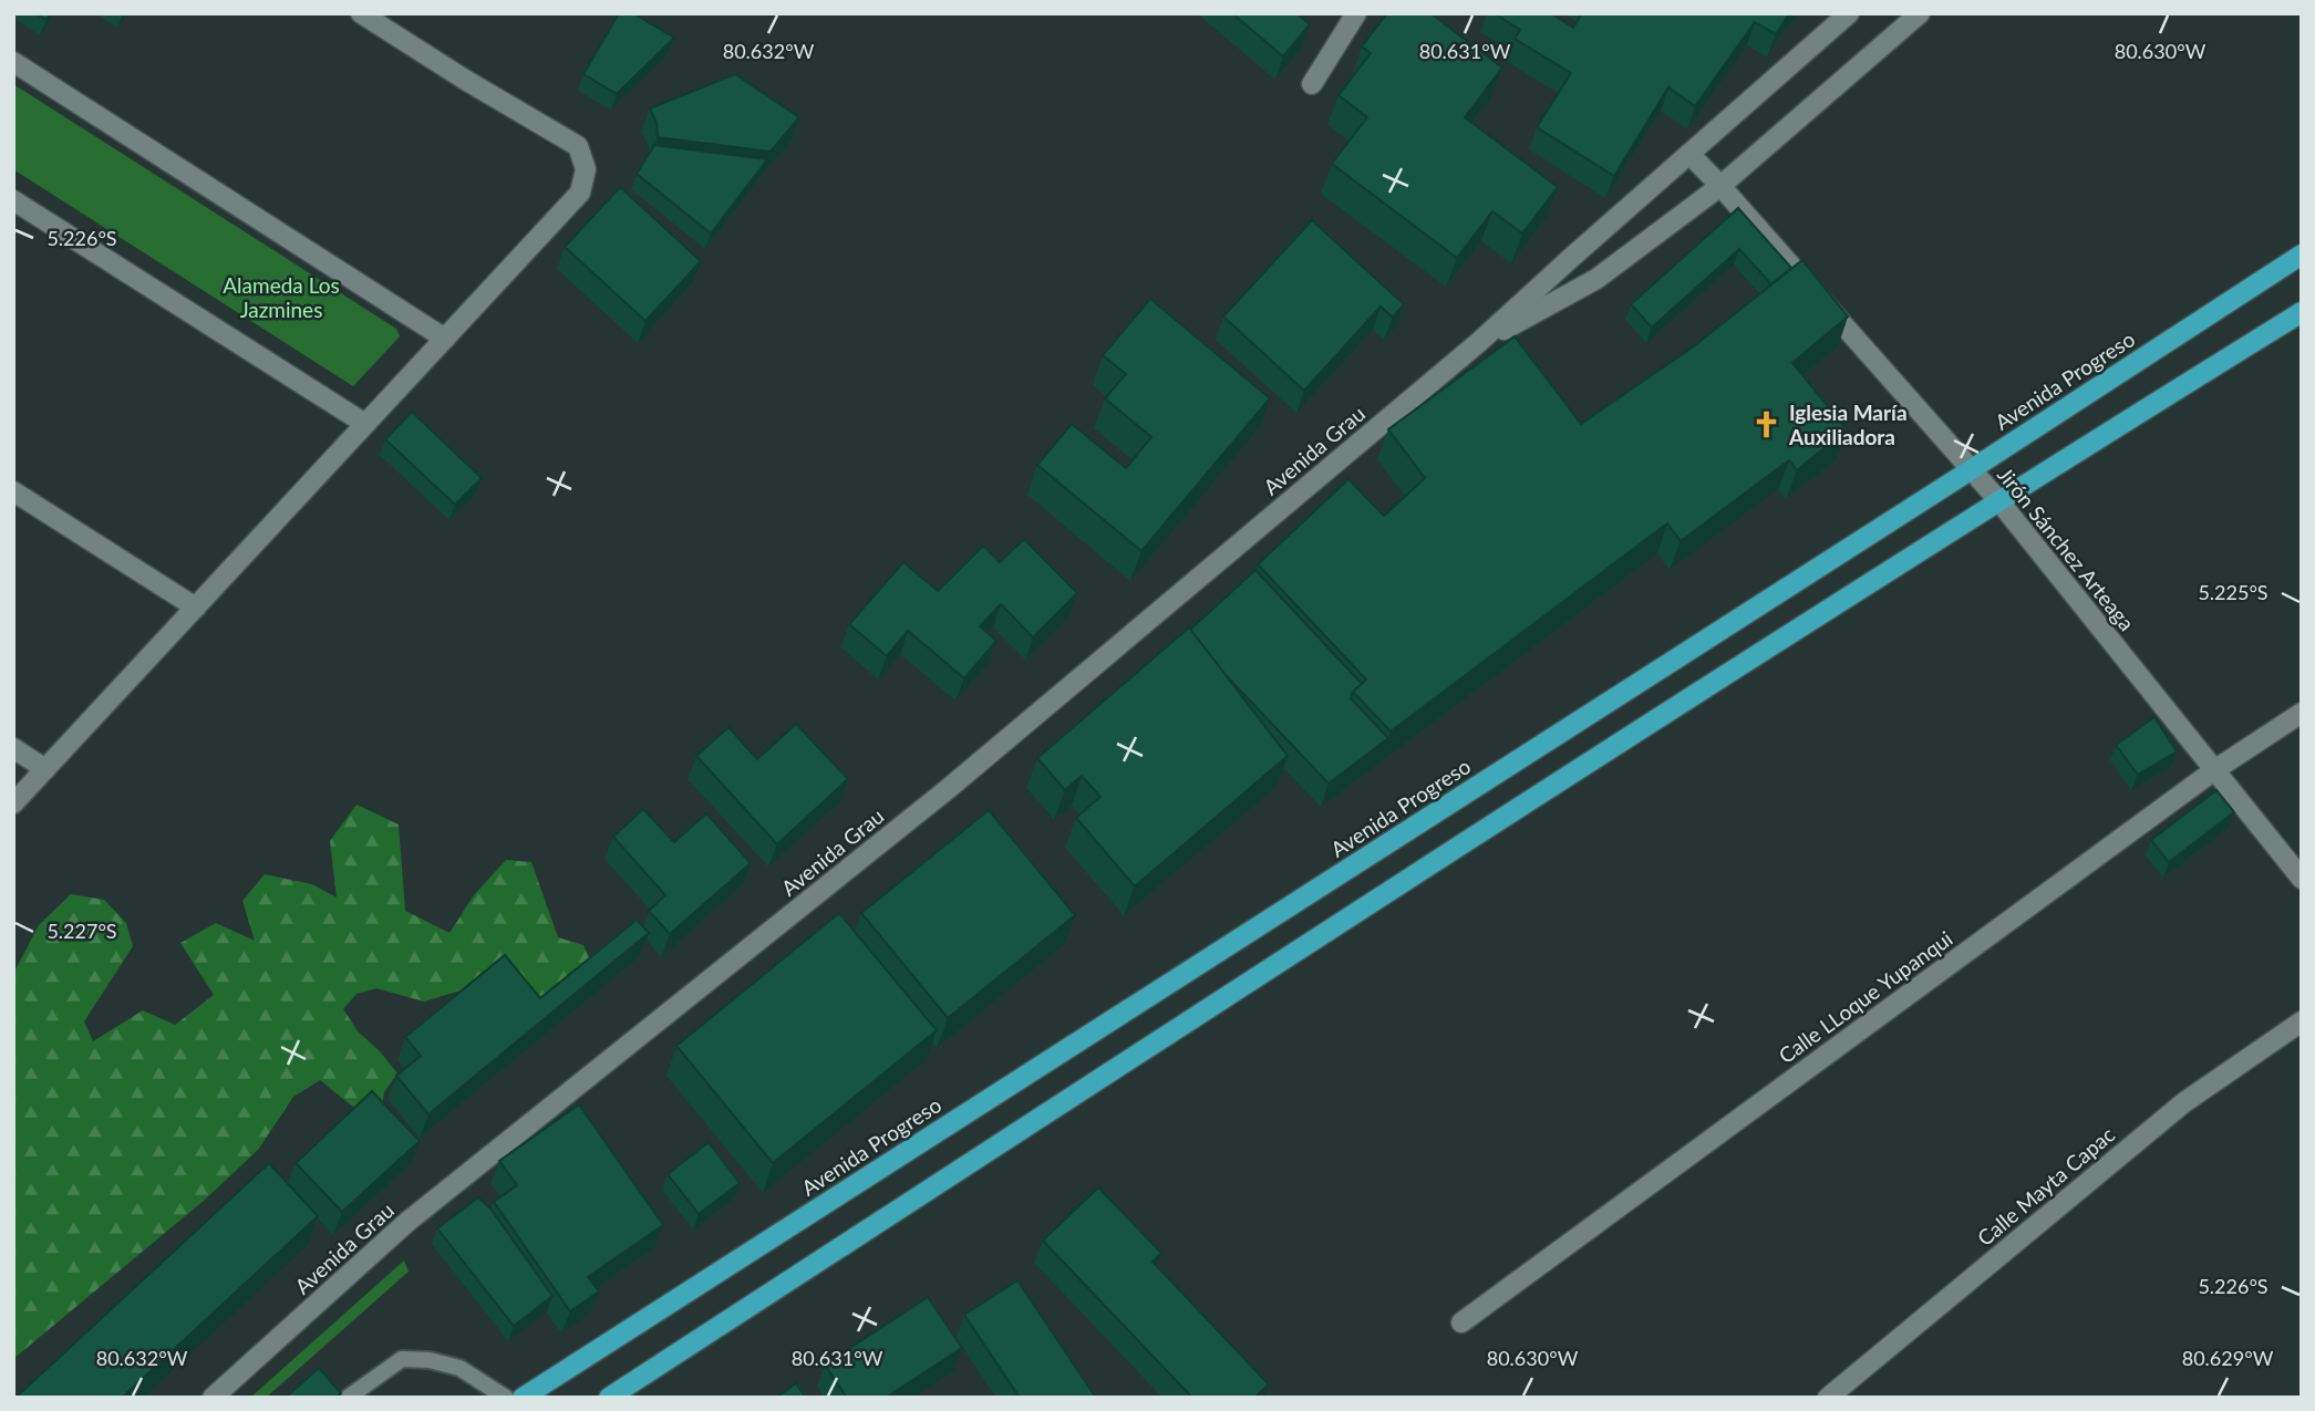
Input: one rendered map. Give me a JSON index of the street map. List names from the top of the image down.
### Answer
{
  "streets": {
    "main road": ["Avenida Progreso"],
    "street": [
      "Avenida Grau",
      "Jirón Sánchez Arteaga",
      "Calle LLoque Yupanqui",
      "Calle Mayta Capac"
    ]
  },
  "crossings": [
    ["Avenida Progreso", "Jirón Sánchez Arteaga"],
    ["Avenida Grau", "Jirón Sánchez Arteaga"],
    ["Jirón Sánchez Arteaga", "Calle LLoque Yupanqui"]
  ],
  "parks": ["Alameda Los Jazmines"],
  "places": {
    "church": ["Iglesia María Auxiliadora"]
  },
  "coordinates": [
    "80.632°W",
    "80.631°W",
    "80.630°W",
    "5.226°S",
    "5.225°S",
    "5.227°S",
    "80.629°W"
  ]
}
